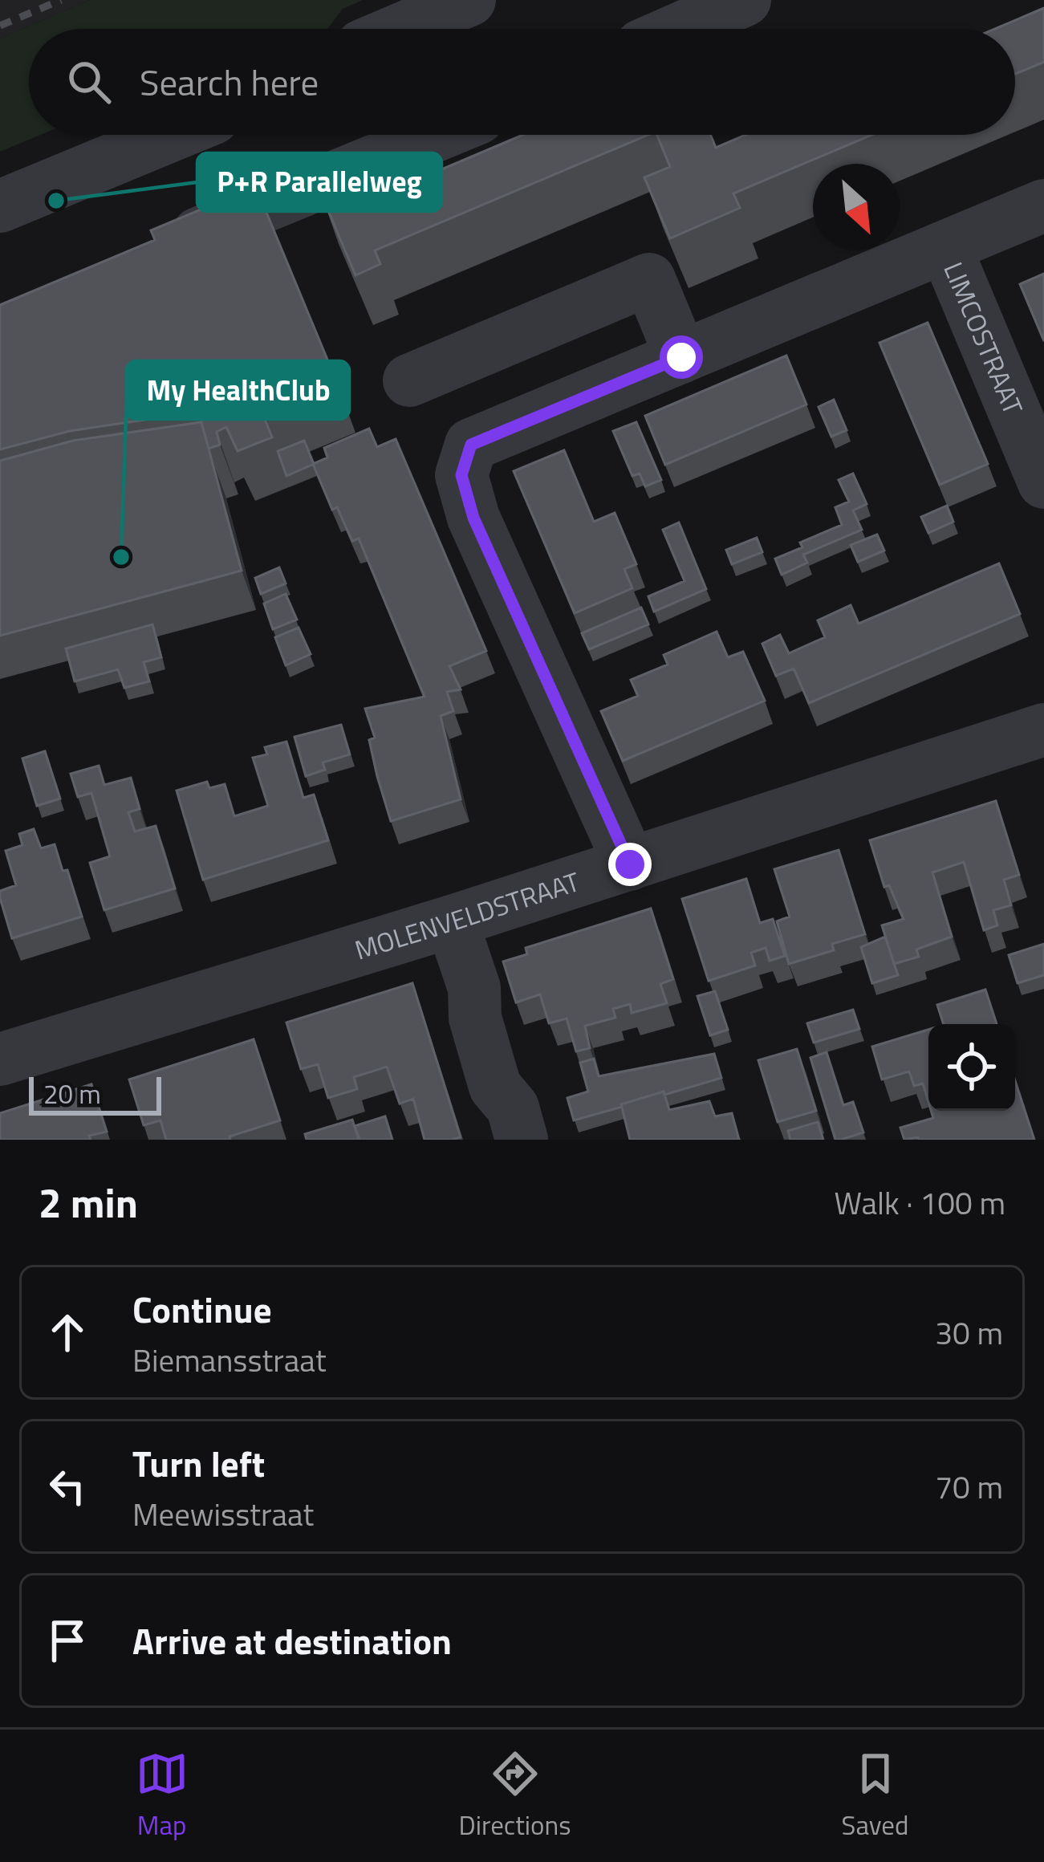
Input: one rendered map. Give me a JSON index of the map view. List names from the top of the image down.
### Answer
{
  "streets": {
    "street": ["LIMCOSTRAAT", "MOLENVELDSTRAAT"]
  },
  "places": ["P+R Parallelweg", "My HealthClub"],
  "scale_bar": "20 m",
  "north": "bottom right",
  "page": {
    "search": "Search here",
    "scale": "20 m",
    "heading": ["2 min", "Walk · 100 m"],
    "list": [
      ["Continue", "Biemansstraat", "30 m"],
      ["Turn left", "Meewisstraat", "70 m"],
      "Arrive at destination"
    ],
    "nav": ["Map", "Directions", "Saved"]
  }
}
